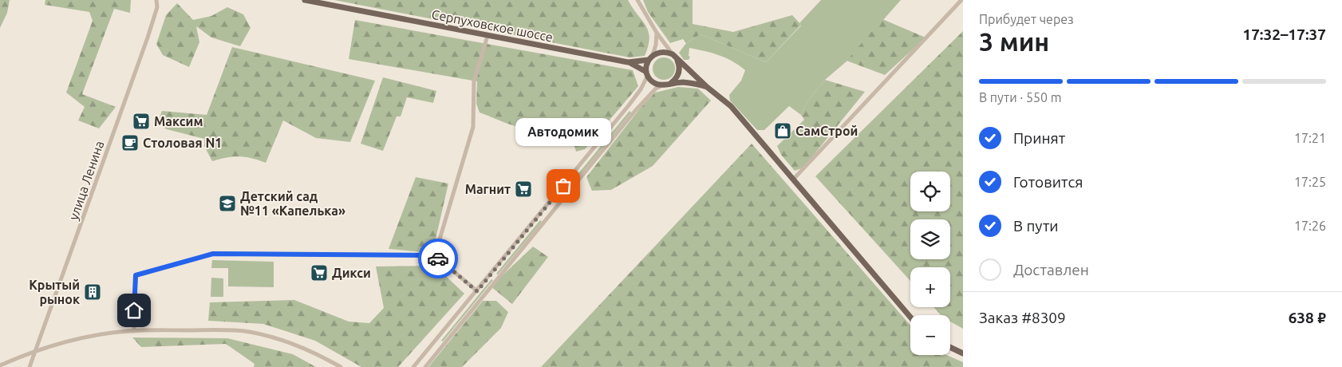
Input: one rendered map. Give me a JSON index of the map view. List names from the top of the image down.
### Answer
{
  "streets": {
    "main road": ["Серпуховское шоссе"],
    "street": ["улица Ленина"]
  },
  "places": {
    "supermarket": ["Максим", "Магнит", "Дикси"],
    "shop": ["СамСтрой"],
    "cafe": ["Столовая N1"],
    "other": ["Автодомик"],
    "school or university": ["Детский сад №11 «Капелька»"],
    "building": ["Крытый рынок"]
  },
  "page": {
    "heading": ["3 мин", "Прибудет через", "17:32–17:37"],
    "panel": ["Заказ #8309", "638 ₽"],
    "bar": "В пути · 550 m",
    "list": [
      ["Принят", "17:21"],
      ["Готовится", "17:25"],
      ["В пути", "17:26"],
      "Доставлен"
    ],
    "bubble": "Автодомик",
    "map_buttons": ["+", "−"]
  }
}
